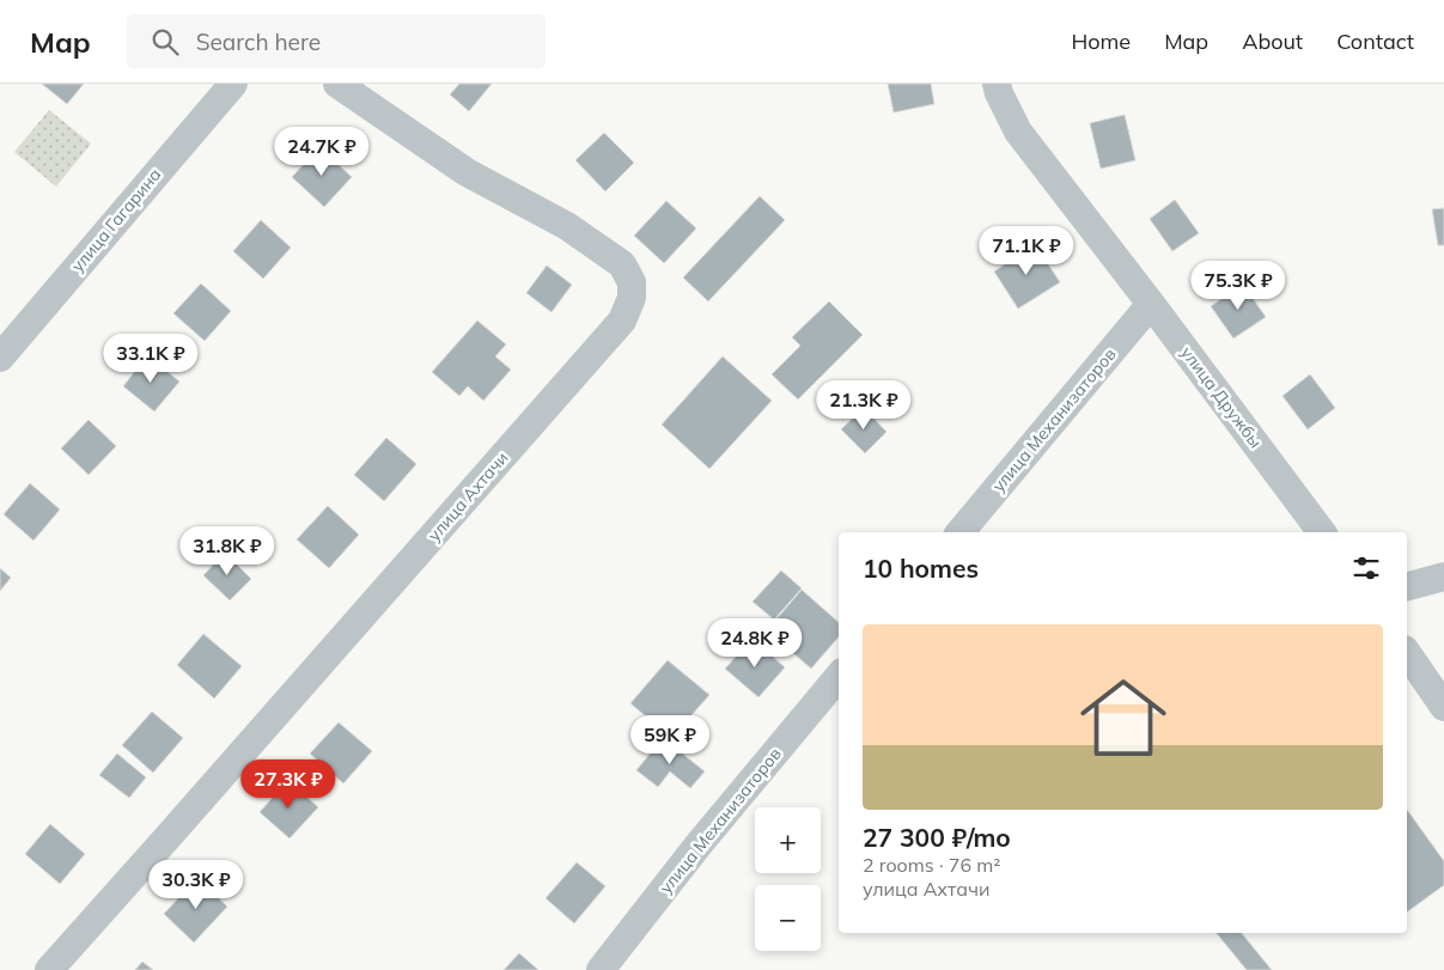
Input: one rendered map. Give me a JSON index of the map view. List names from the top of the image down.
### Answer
{
  "streets": {
    "street": [
      "улица Гагарина",
      "улица Дружбы",
      "улица Механизаторов",
      "улица Ахтачи"
    ]
  },
  "crossings": [
    ["улица Дружбы", "улица Механизаторов"]
  ],
  "page": {
    "header": "Map",
    "search": "Search here",
    "nav": [
      "Home",
      "Map",
      "About",
      "Contact"
    ],
    "price": [
      "24.7K ₽",
      "71.1K ₽",
      "75.3K ₽",
      "33.1K ₽",
      "21.3K ₽",
      "31.8K ₽",
      "24.8K ₽",
      "59K ₽",
      "27.3K ₽",
      "30.3K ₽"
    ],
    "heading": "10 homes",
    "list": [
      {
        "name": "27 300 ₽/mo",
        "note": "2 rooms · 76 m² · улица Ахтачи"
      }
    ],
    "map_buttons": ["+", "−"]
  }
}
